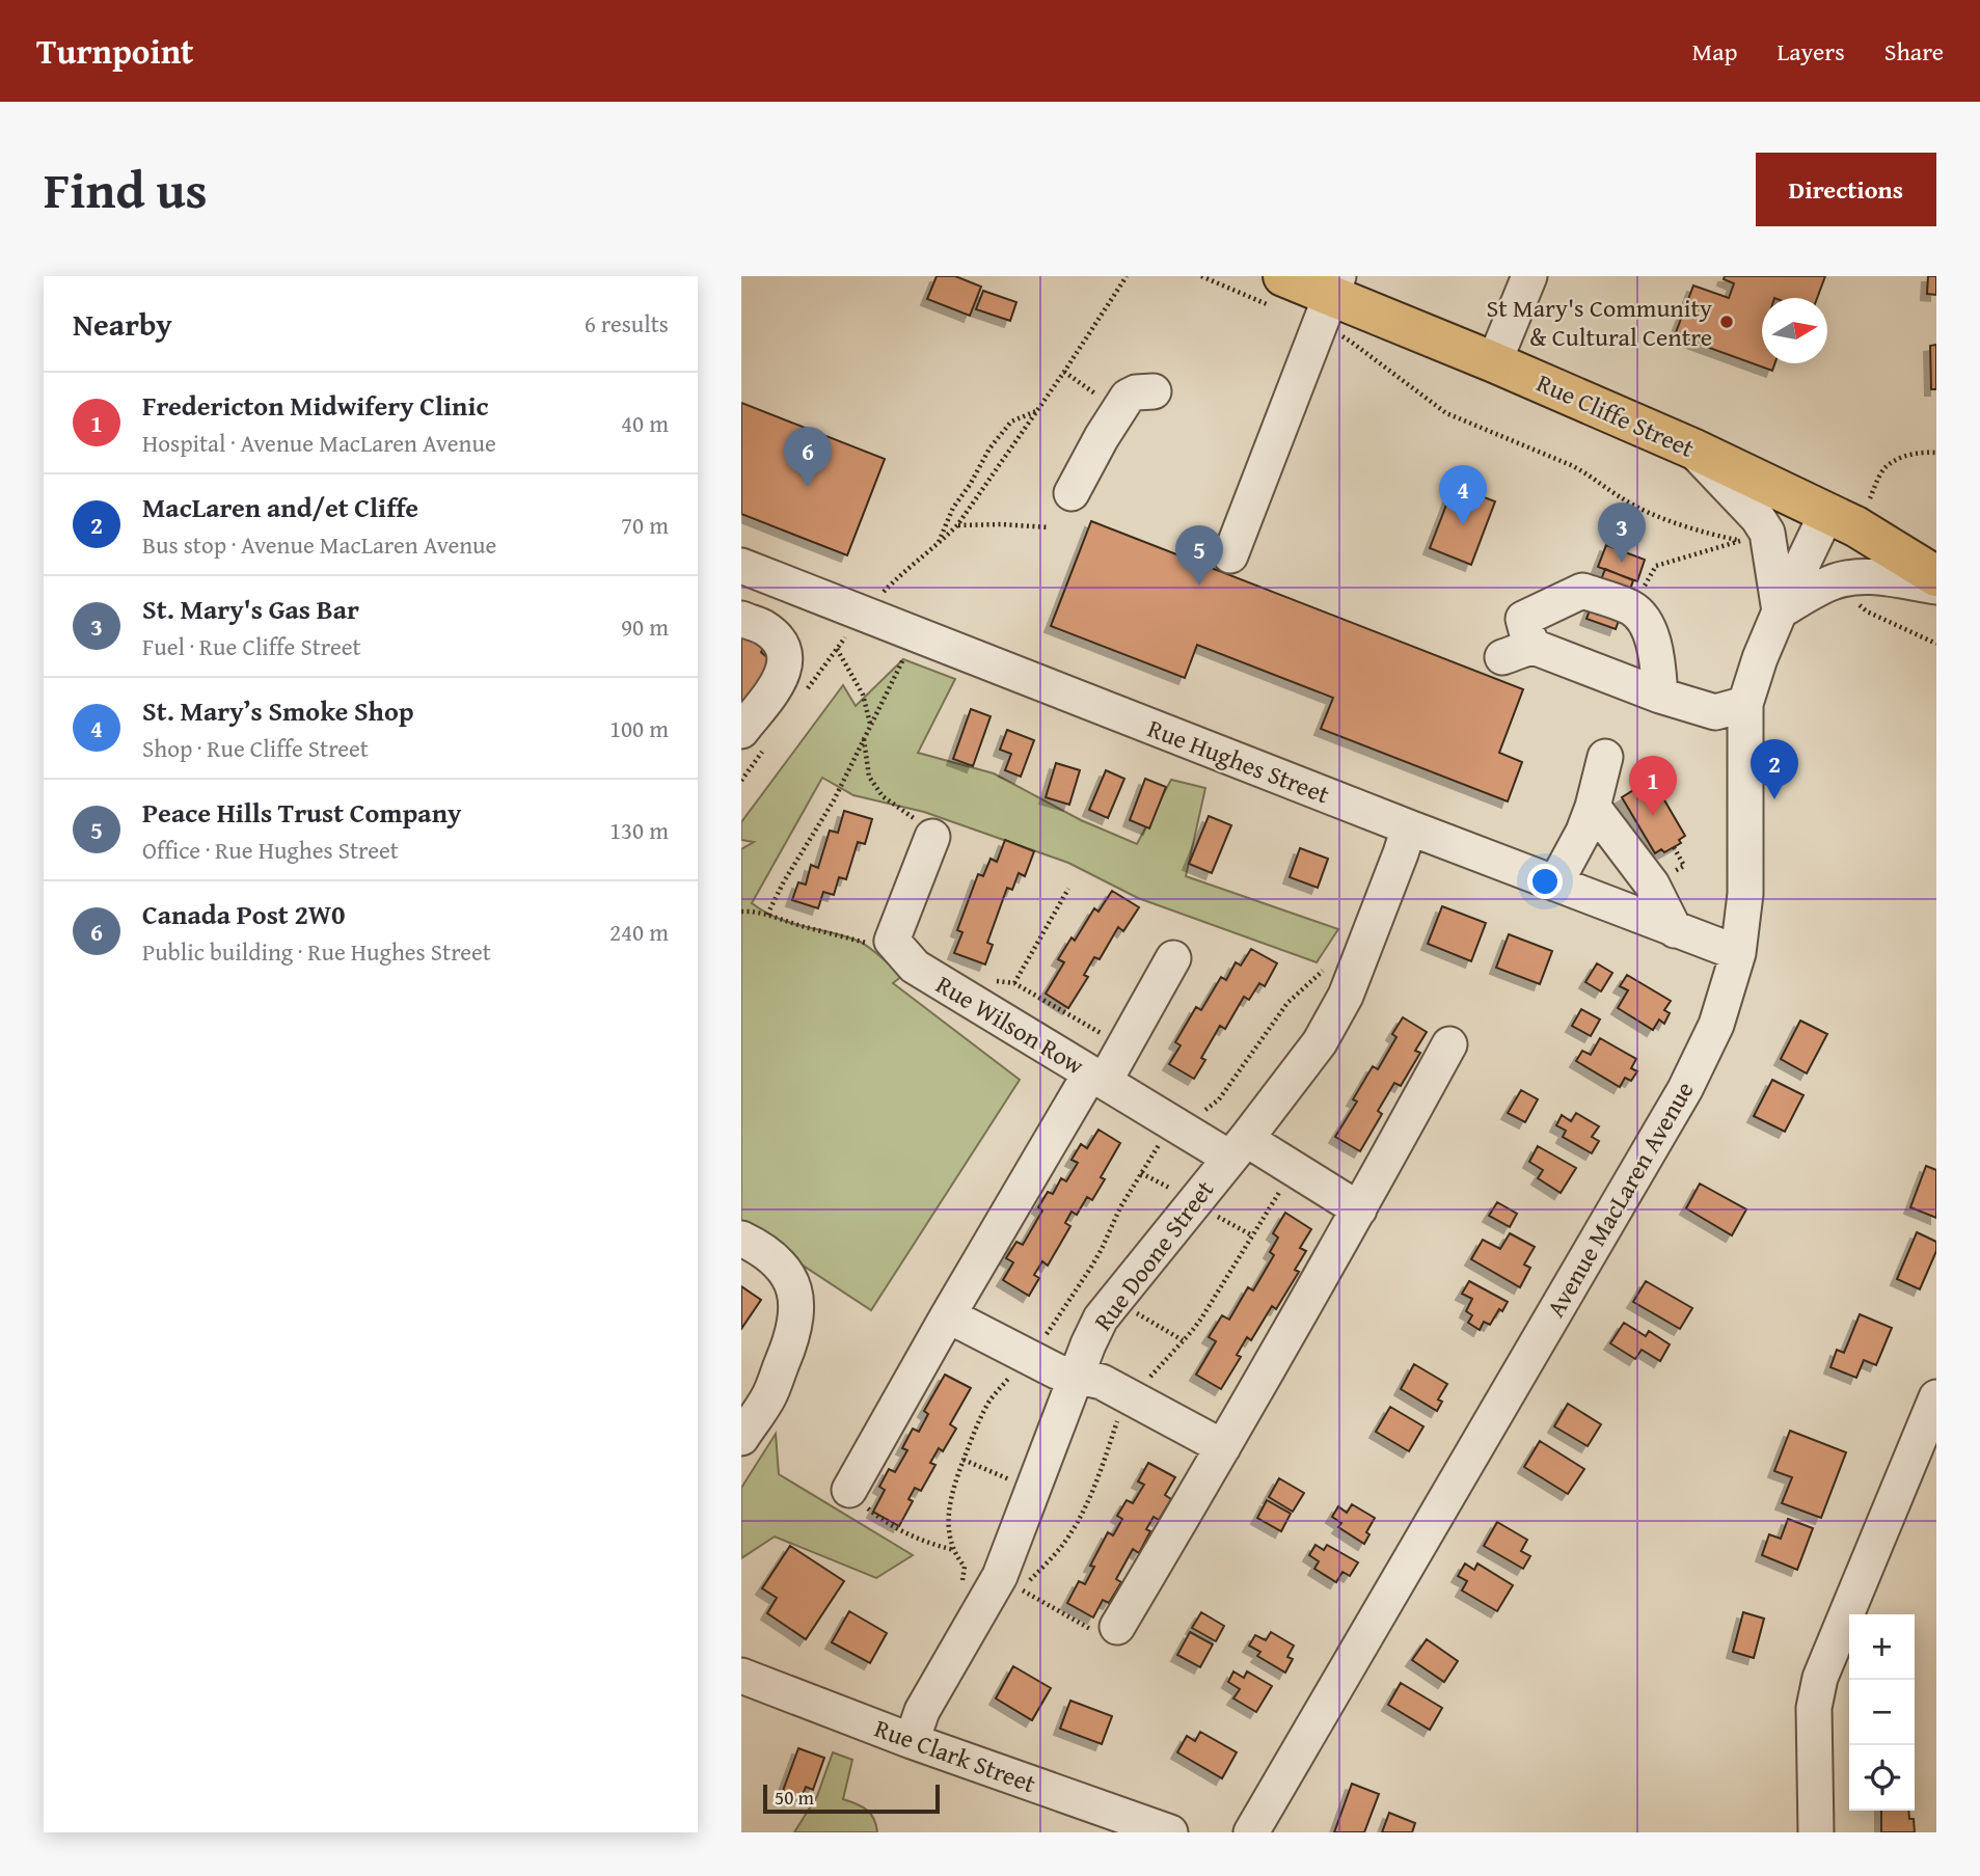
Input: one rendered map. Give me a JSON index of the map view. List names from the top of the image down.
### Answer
{
  "streets": {
    "main road": ["Rue Cliffe Street"],
    "street": [
      "Rue Hughes Street",
      "Rue Wilson Row",
      "Avenue MacLaren Avenue",
      "Rue Doone Street",
      "Rue Clark Street"
    ]
  },
  "crossings": [
    ["Rue Cliffe Street", "Avenue MacLaren Avenue"],
    ["Rue Hughes Street", "Avenue MacLaren Avenue"],
    ["Rue Hughes Street", "Rue Doone Street"],
    ["Rue Wilson Row", "Rue Doone Street"],
    ["Rue Doone Street", "Rue Clark Street"]
  ],
  "places": ["St Mary's Community & Cultural Centre"],
  "scale_bar": "50 m",
  "north": "right",
  "page": {
    "header": "Turnpoint",
    "nav": ["Map", "Layers", "Share"],
    "title": "Find us",
    "buttons": "Directions",
    "heading": ["Nearby", "6 results"],
    "list": [
      {
        "mark": "1",
        "name": "Fredericton Midwifery Clinic",
        "note": "Hospital · Avenue MacLaren Avenue",
        "value": "40 m"
      },
      {
        "mark": "2",
        "name": "MacLaren and/et Cliffe",
        "note": "Bus stop · Avenue MacLaren Avenue",
        "value": "70 m"
      },
      {
        "mark": "3",
        "name": "St. Mary's Gas Bar",
        "note": "Fuel · Rue Cliffe Street",
        "value": "90 m"
      },
      {
        "mark": "4",
        "name": "St. Mary’s Smoke Shop",
        "note": "Shop · Rue Cliffe Street",
        "value": "100 m"
      },
      {
        "mark": "5",
        "name": "Peace Hills Trust Company",
        "note": "Office · Rue Hughes Street",
        "value": "130 m"
      },
      {
        "mark": "6",
        "name": "Canada Post 2W0",
        "note": "Public building · Rue Hughes Street",
        "value": "240 m"
      }
    ],
    "pins": [
      "6",
      "4",
      "3",
      "5",
      "2",
      "1"
    ],
    "map_buttons": ["+", "−"],
    "scale": "50 m"
  }
}
